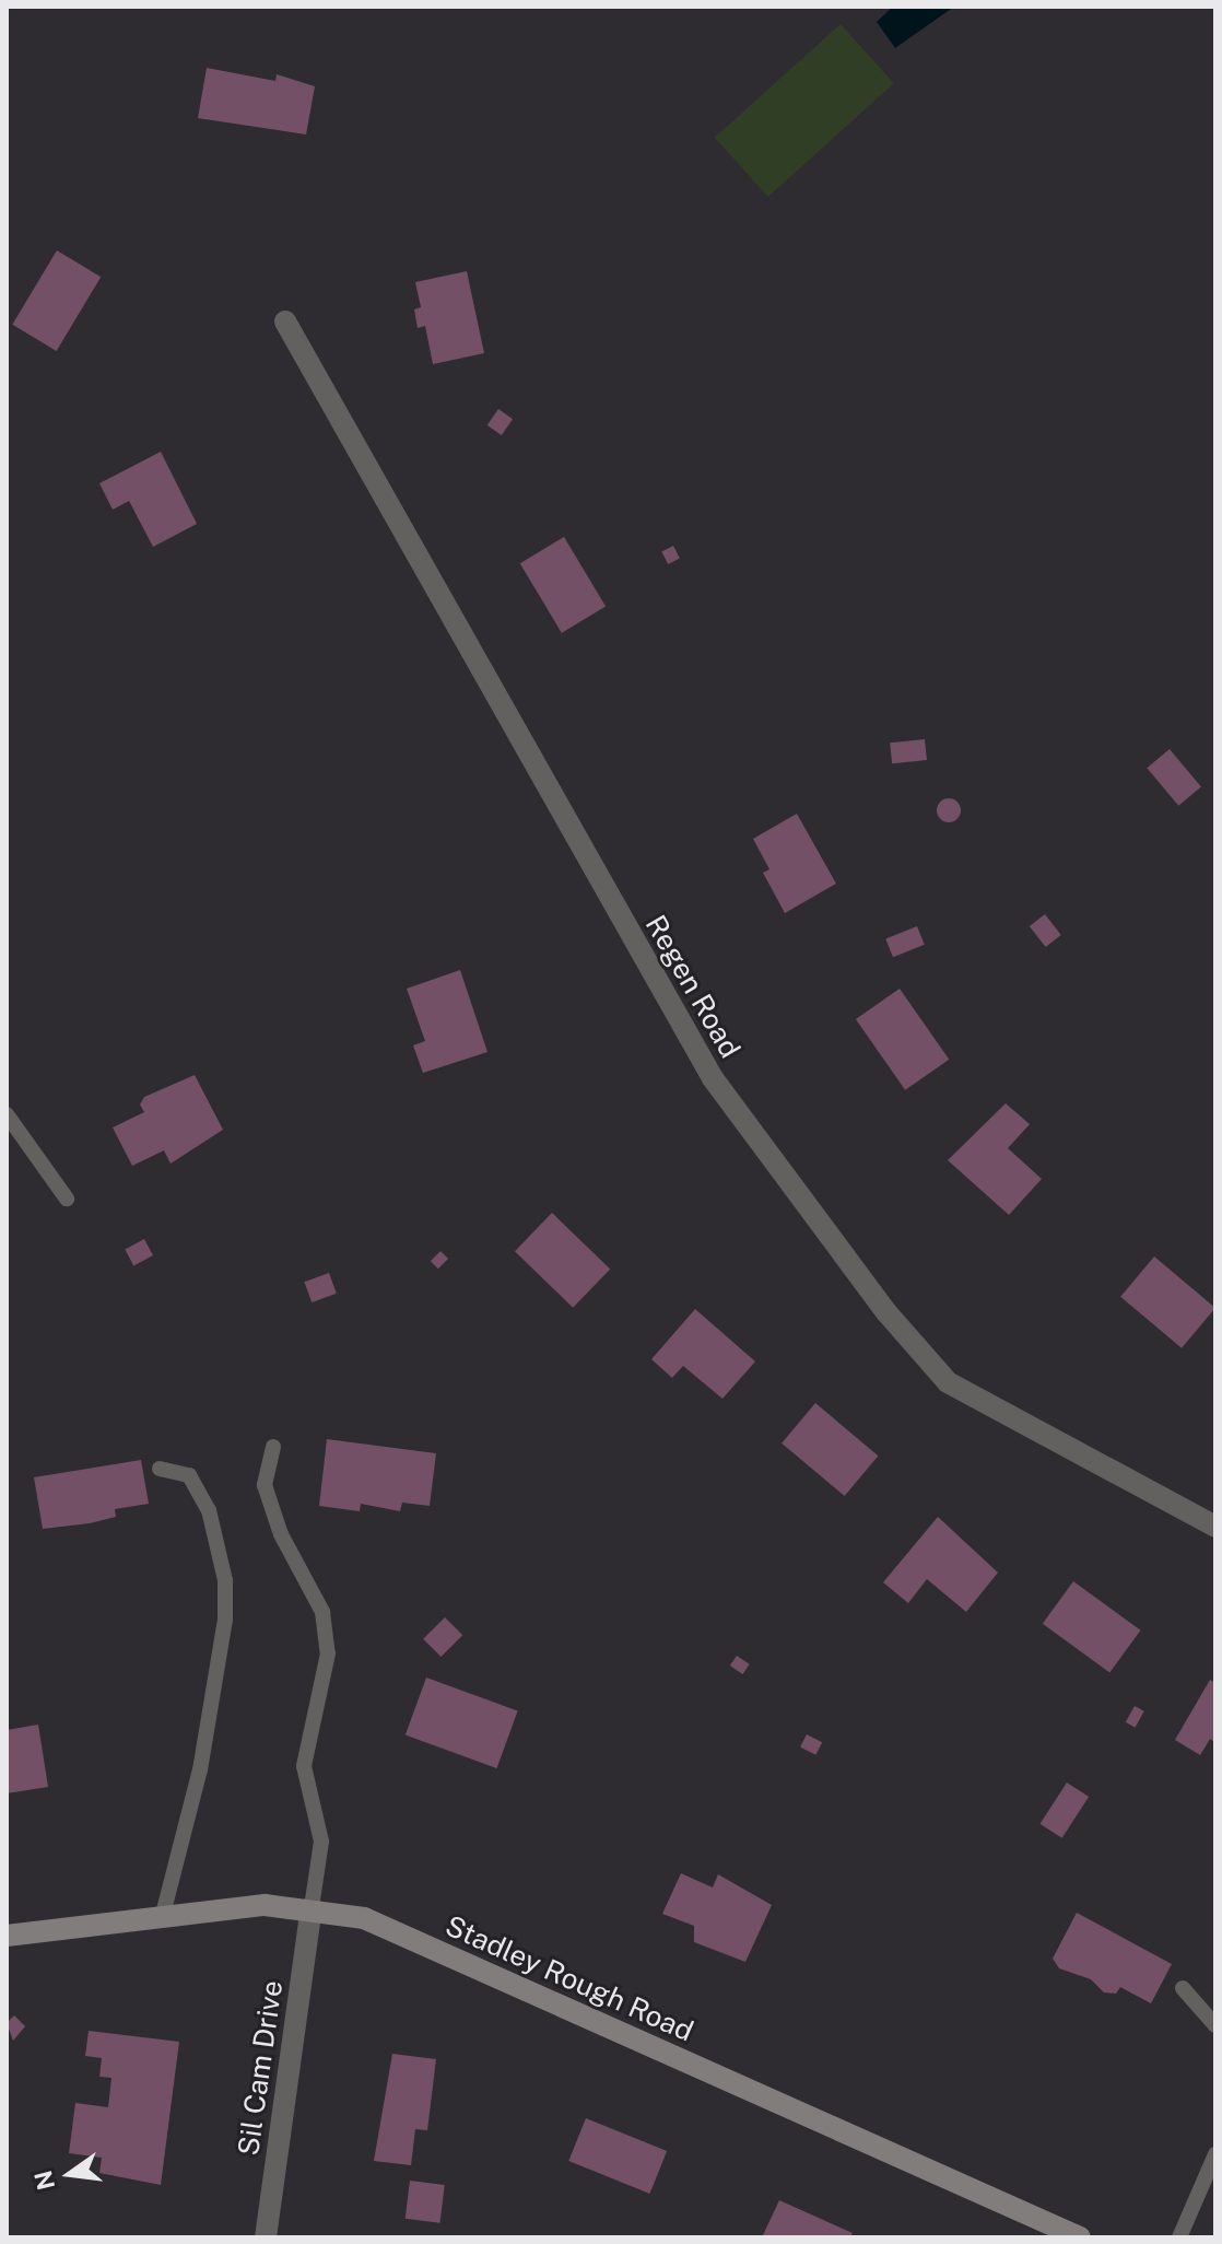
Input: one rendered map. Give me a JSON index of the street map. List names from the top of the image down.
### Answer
{
  "streets": {
    "main road": ["Stadley Rough Road"],
    "street": ["Regen Road", "Sil Cam Drive"]
  },
  "crossings": [
    ["Stadley Rough Road", "Sil Cam Drive"]
  ],
  "north": "left"
}
